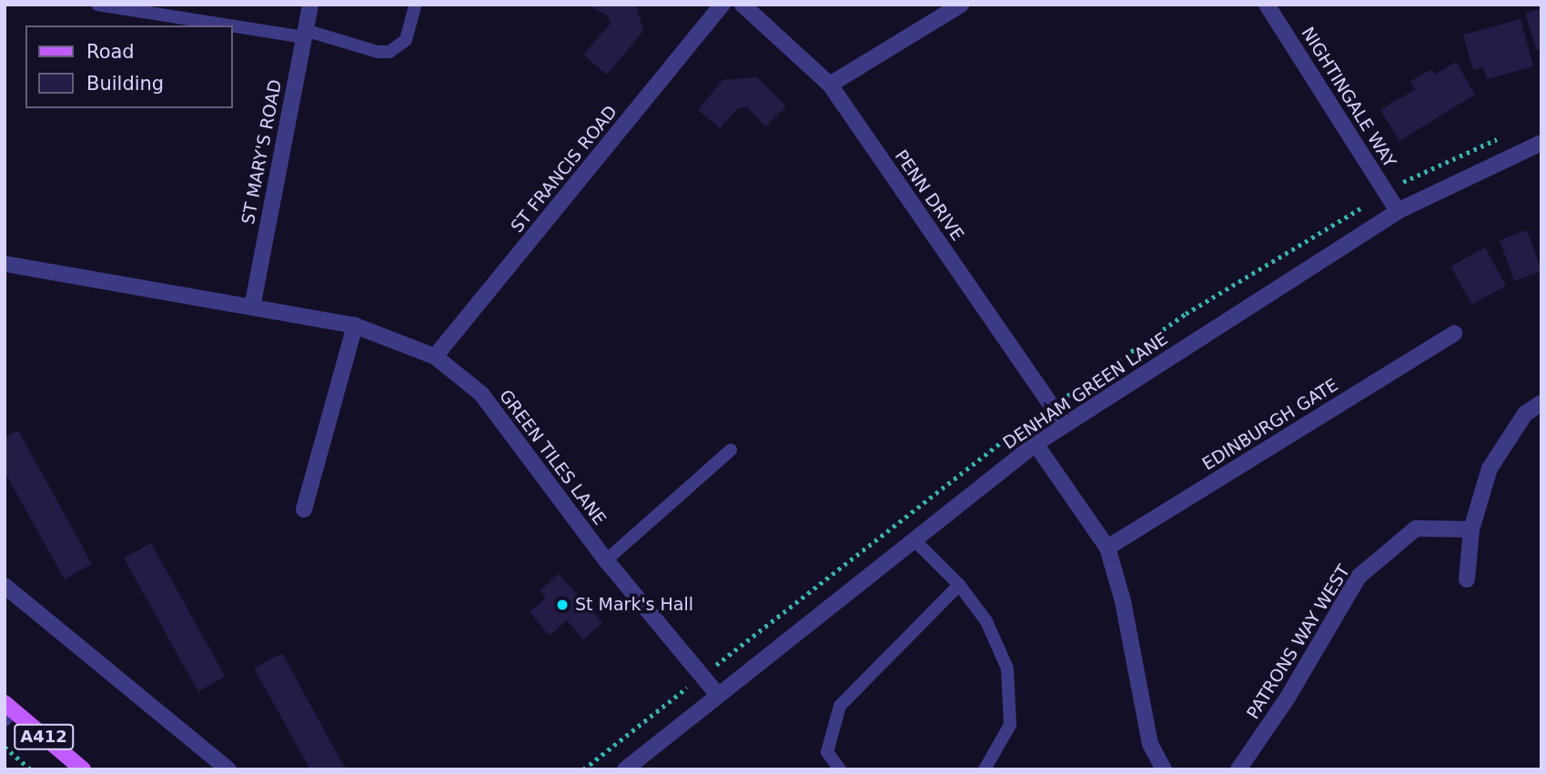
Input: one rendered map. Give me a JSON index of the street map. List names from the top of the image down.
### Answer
{
  "streets": {
    "main road": ["A412"],
    "street": [
      "NIGHTINGALE WAY",
      "ST MARY'S ROAD",
      "ST FRANCIS ROAD",
      "PENN DRIVE",
      "DENHAM GREEN LANE",
      "EDINBURGH GATE",
      "GREEN TILES LANE",
      "PATRONS WAY WEST"
    ]
  },
  "crossings": [
    ["NIGHTINGALE WAY", "DENHAM GREEN LANE"],
    ["ST MARY'S ROAD", "GREEN TILES LANE"],
    ["ST FRANCIS ROAD", "GREEN TILES LANE"],
    ["PENN DRIVE", "DENHAM GREEN LANE"],
    ["DENHAM GREEN LANE", "GREEN TILES LANE"]
  ],
  "places": ["St Mark's Hall"],
  "legend": ["Road", "Building"]
}
